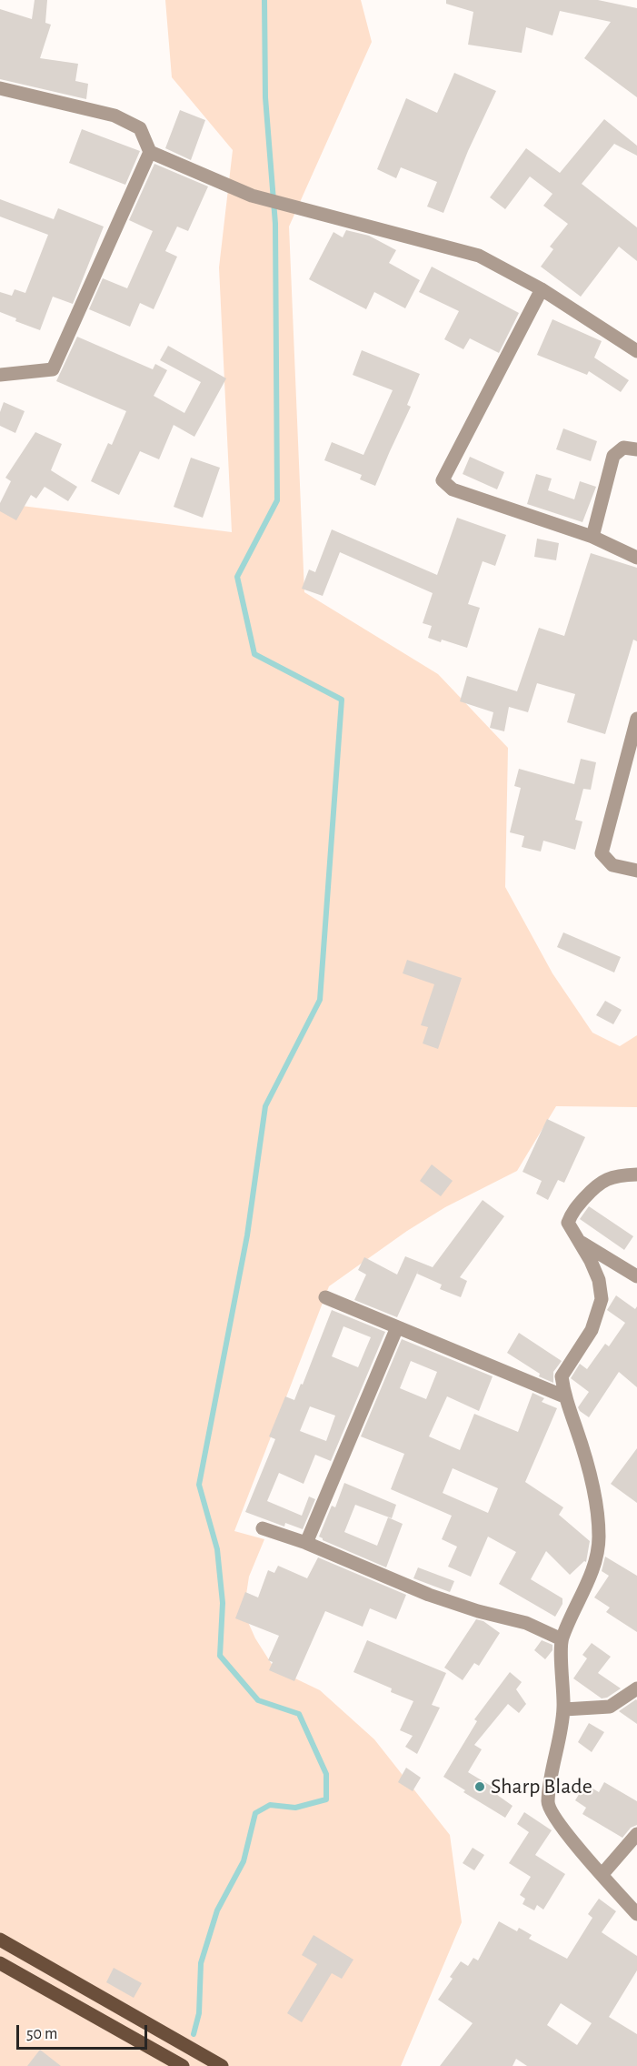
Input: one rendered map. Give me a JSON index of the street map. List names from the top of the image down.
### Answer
{
  "places": ["Sharp Blade"],
  "scale_bar": "50 m"
}
